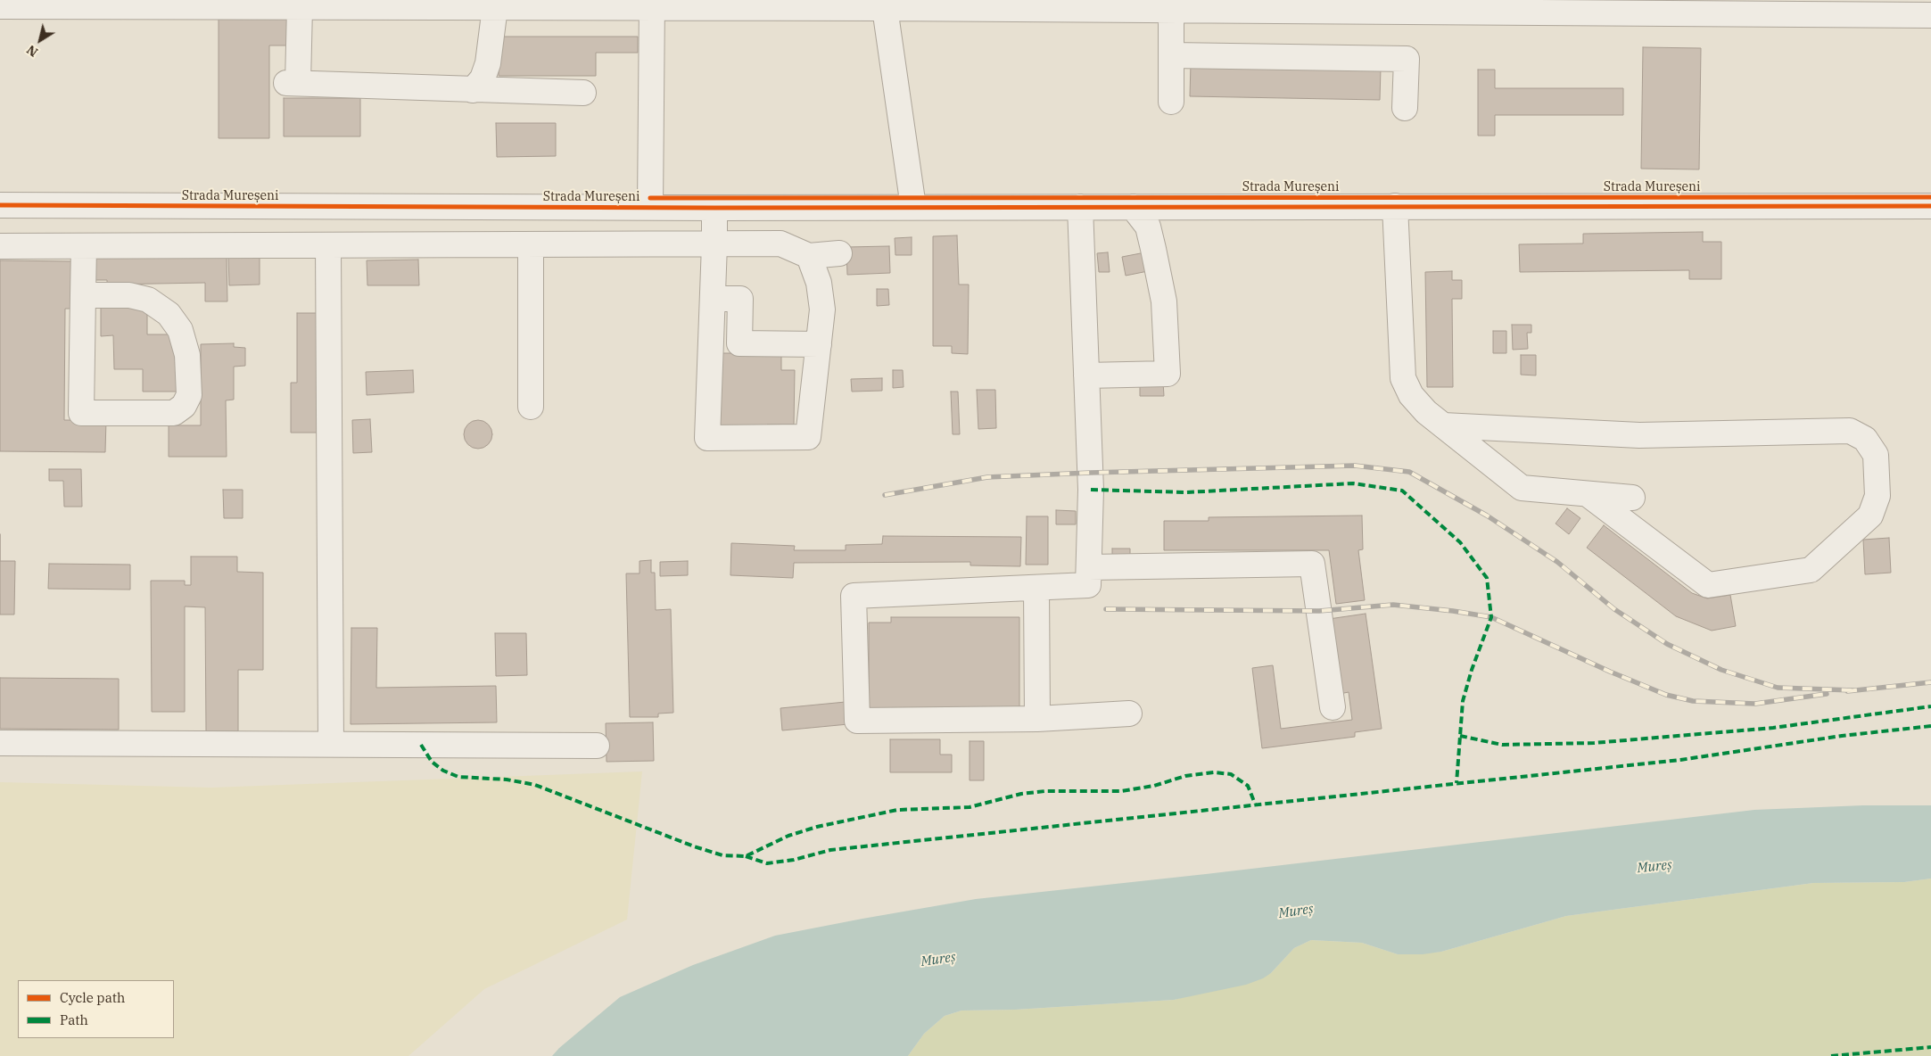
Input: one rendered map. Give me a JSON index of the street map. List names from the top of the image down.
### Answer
{
  "streets": {
    "street": ["Strada Mureșeni"]
  },
  "water": ["Mureș"],
  "legend": ["Cycle path", "Path"],
  "north": "bottom left"
}
